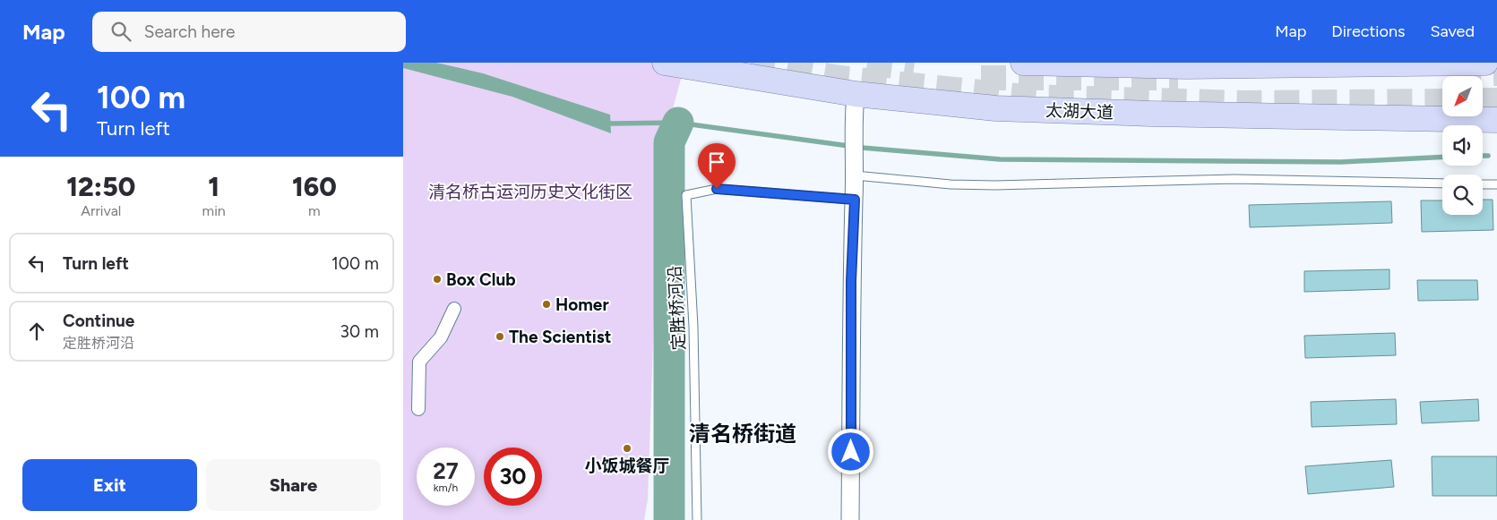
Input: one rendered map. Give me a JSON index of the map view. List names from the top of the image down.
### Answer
{
  "streets": {
    "main road": ["太湖大道"],
    "lane": ["定胜桥河沿"]
  },
  "districts": ["清名桥街道"],
  "parks": ["清名桥古运河历史文化街区"],
  "places": [
    "Box Club",
    "Homer",
    "The Scientist",
    "小饭城餐厅"
  ],
  "north": "bottom left",
  "page": {
    "header": "Map",
    "search": "Search here",
    "nav": ["Map", "Directions", "Saved"],
    "turn": ["100 m", "Turn left"],
    "eta": [
      "12:50",
      "Arrival",
      "1",
      "min",
      "160",
      "m"
    ],
    "list": [
      {
        "name": "Turn left",
        "value": "100 m"
      },
      {
        "name": "Continue",
        "note": "定胜桥河沿",
        "value": "30 m"
      }
    ],
    "speed": "27 km/h",
    "limit": "30",
    "buttons": ["Exit", "Share"]
  }
}
